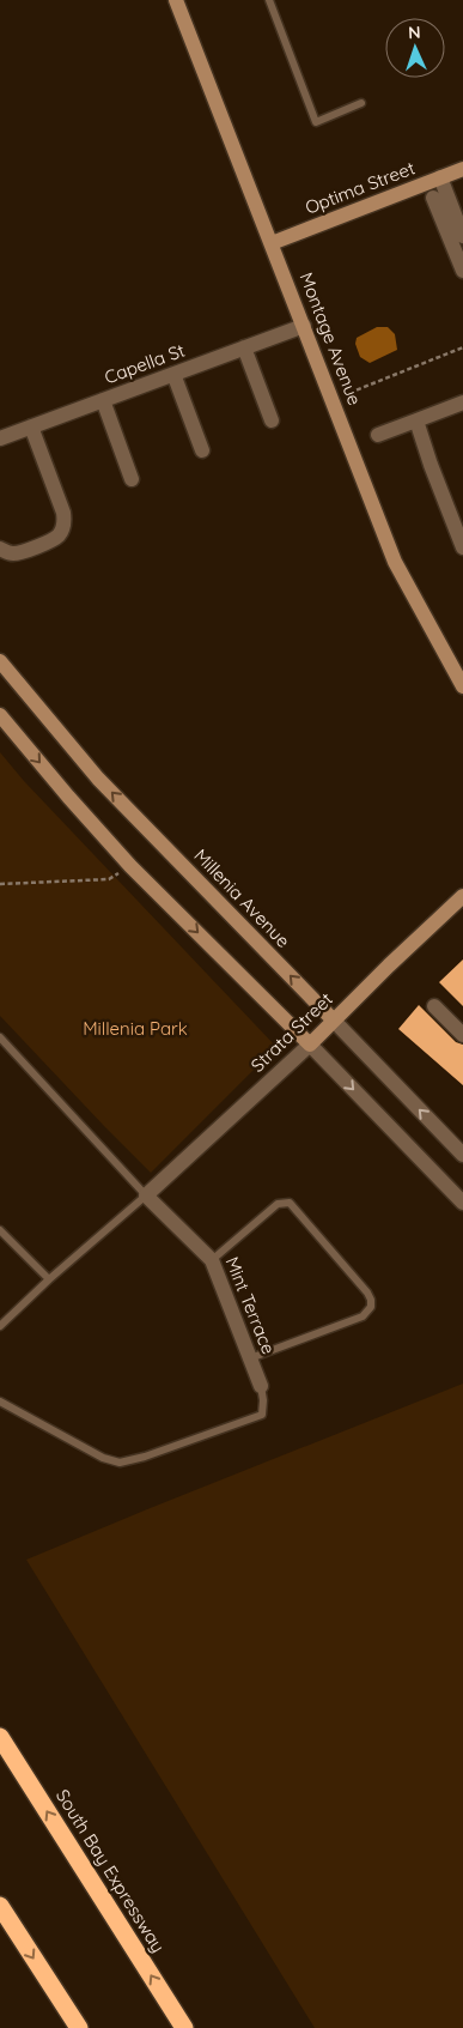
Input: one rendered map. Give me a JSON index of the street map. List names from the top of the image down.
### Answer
{
  "streets": {
    "highway": ["South Bay Expressway"],
    "street": [
      "Optima Street",
      "Montage Avenue",
      "Capella St",
      "Millenia Avenue",
      "Strata Street",
      "Mint Terrace"
    ]
  },
  "crossings": [
    ["Optima Street", "Montage Avenue"],
    ["Montage Avenue", "Capella St"],
    ["Millenia Avenue", "Strata Street"],
    ["Strata Street", "Mint Terrace"]
  ],
  "parks": ["Millenia Park"],
  "north": "top"
}
